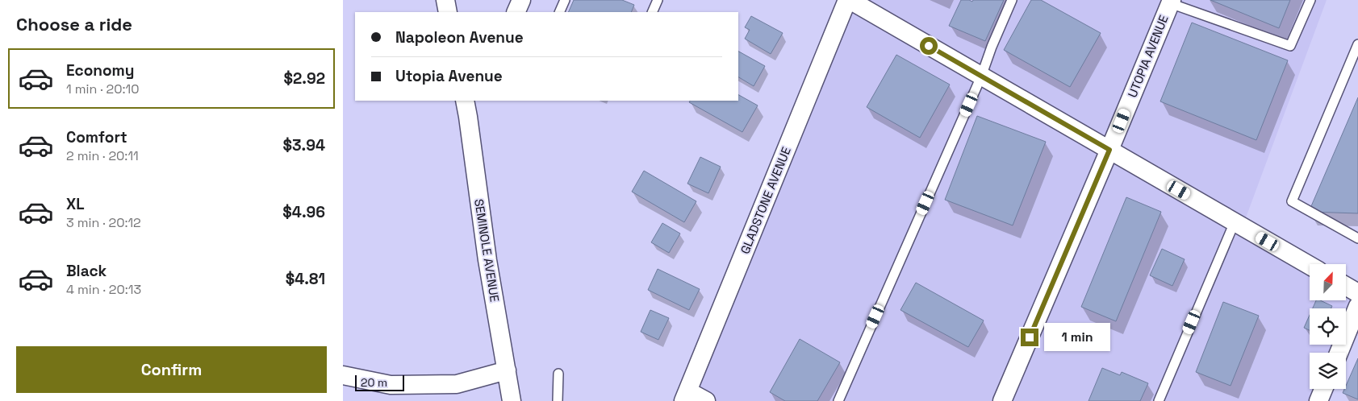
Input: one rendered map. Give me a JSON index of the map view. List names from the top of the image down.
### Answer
{
  "streets": {
    "street": ["UTOPIA AVENUE", "GLADSTONE AVENUE", "SEMINOLE AVENUE"]
  },
  "scale_bar": "20 m",
  "north": "top right",
  "page": {
    "heading": "Choose a ride",
    "banner": ["Napoleon Avenue", "Utopia Avenue"],
    "list": [
      {
        "name": "Economy",
        "note": "1 min · 20:10",
        "value": "$2.92"
      },
      {
        "name": "Comfort",
        "note": "2 min · 20:11",
        "value": "$3.94"
      },
      {
        "name": "XL",
        "note": "3 min · 20:12",
        "value": "$4.96"
      },
      {
        "name": "Black",
        "note": "4 min · 20:13",
        "value": "$4.81"
      }
    ],
    "bubble": "1 min",
    "buttons": "Confirm",
    "scale": "20 m"
  }
}
